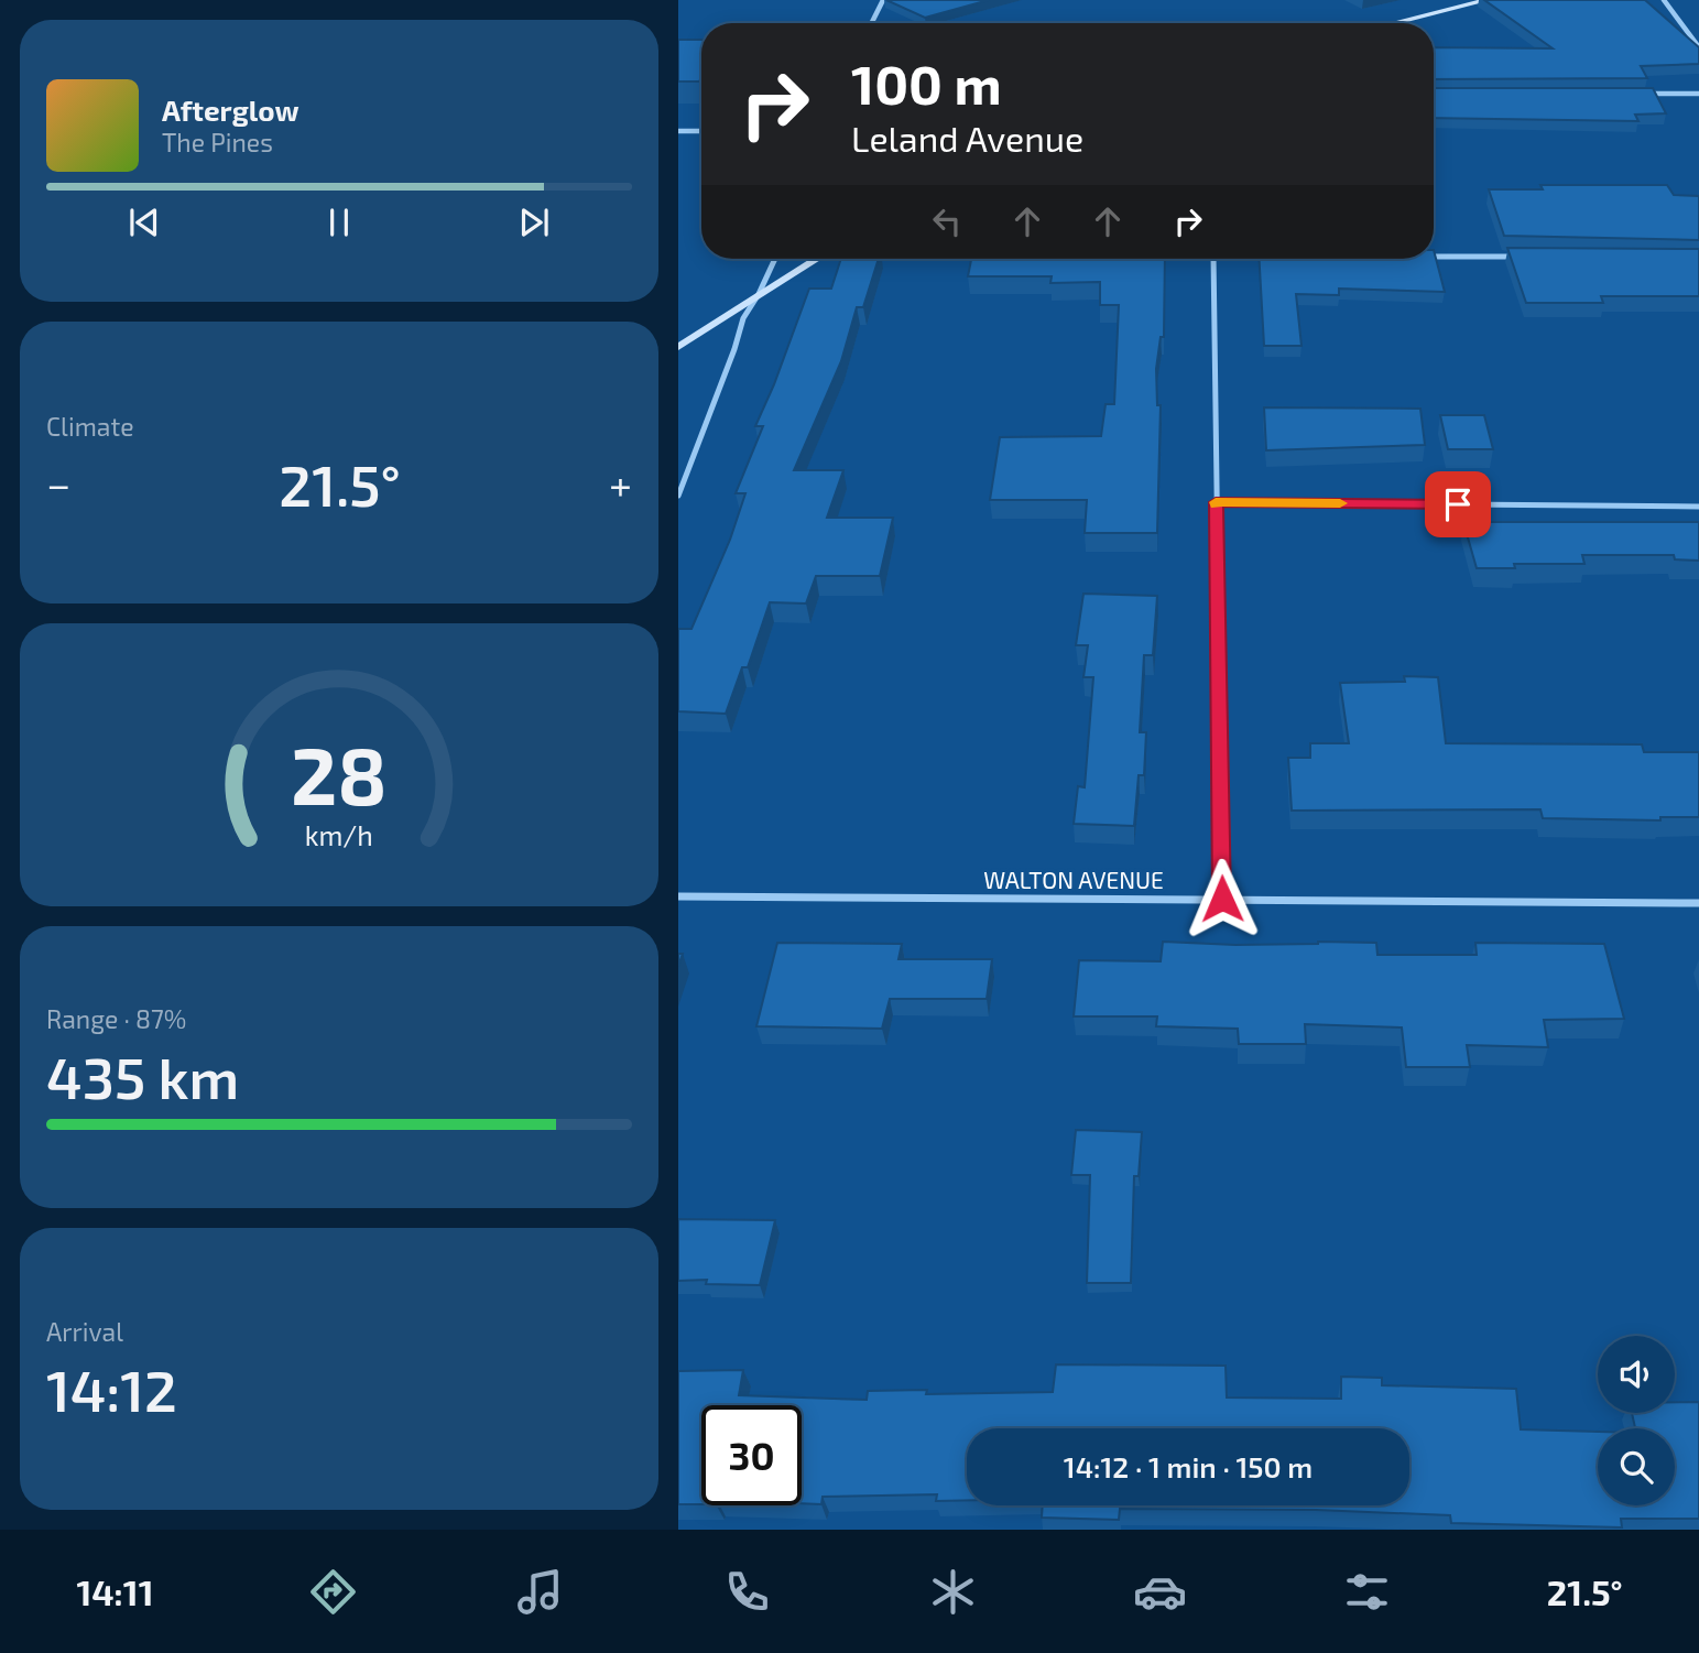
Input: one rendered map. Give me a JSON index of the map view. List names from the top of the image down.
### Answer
{
  "streets": {
    "street": ["WALTON AVENUE"]
  },
  "page": {
    "turn": ["100 m", "Leland Avenue"],
    "song": ["Afterglow", "The Pines"],
    "tile": [
      "Climate",
      ["Range · 87%", "435 km"],
      ["Arrival", "14:12"]
    ],
    "heat": ["−", "21.5°", "+"],
    "limit": "30",
    "trip": "14:12 · 1 min · 150 m",
    "tabs": ["14:11", "21.5°"],
    "gauge": ["28", "km/h"]
  }
}
